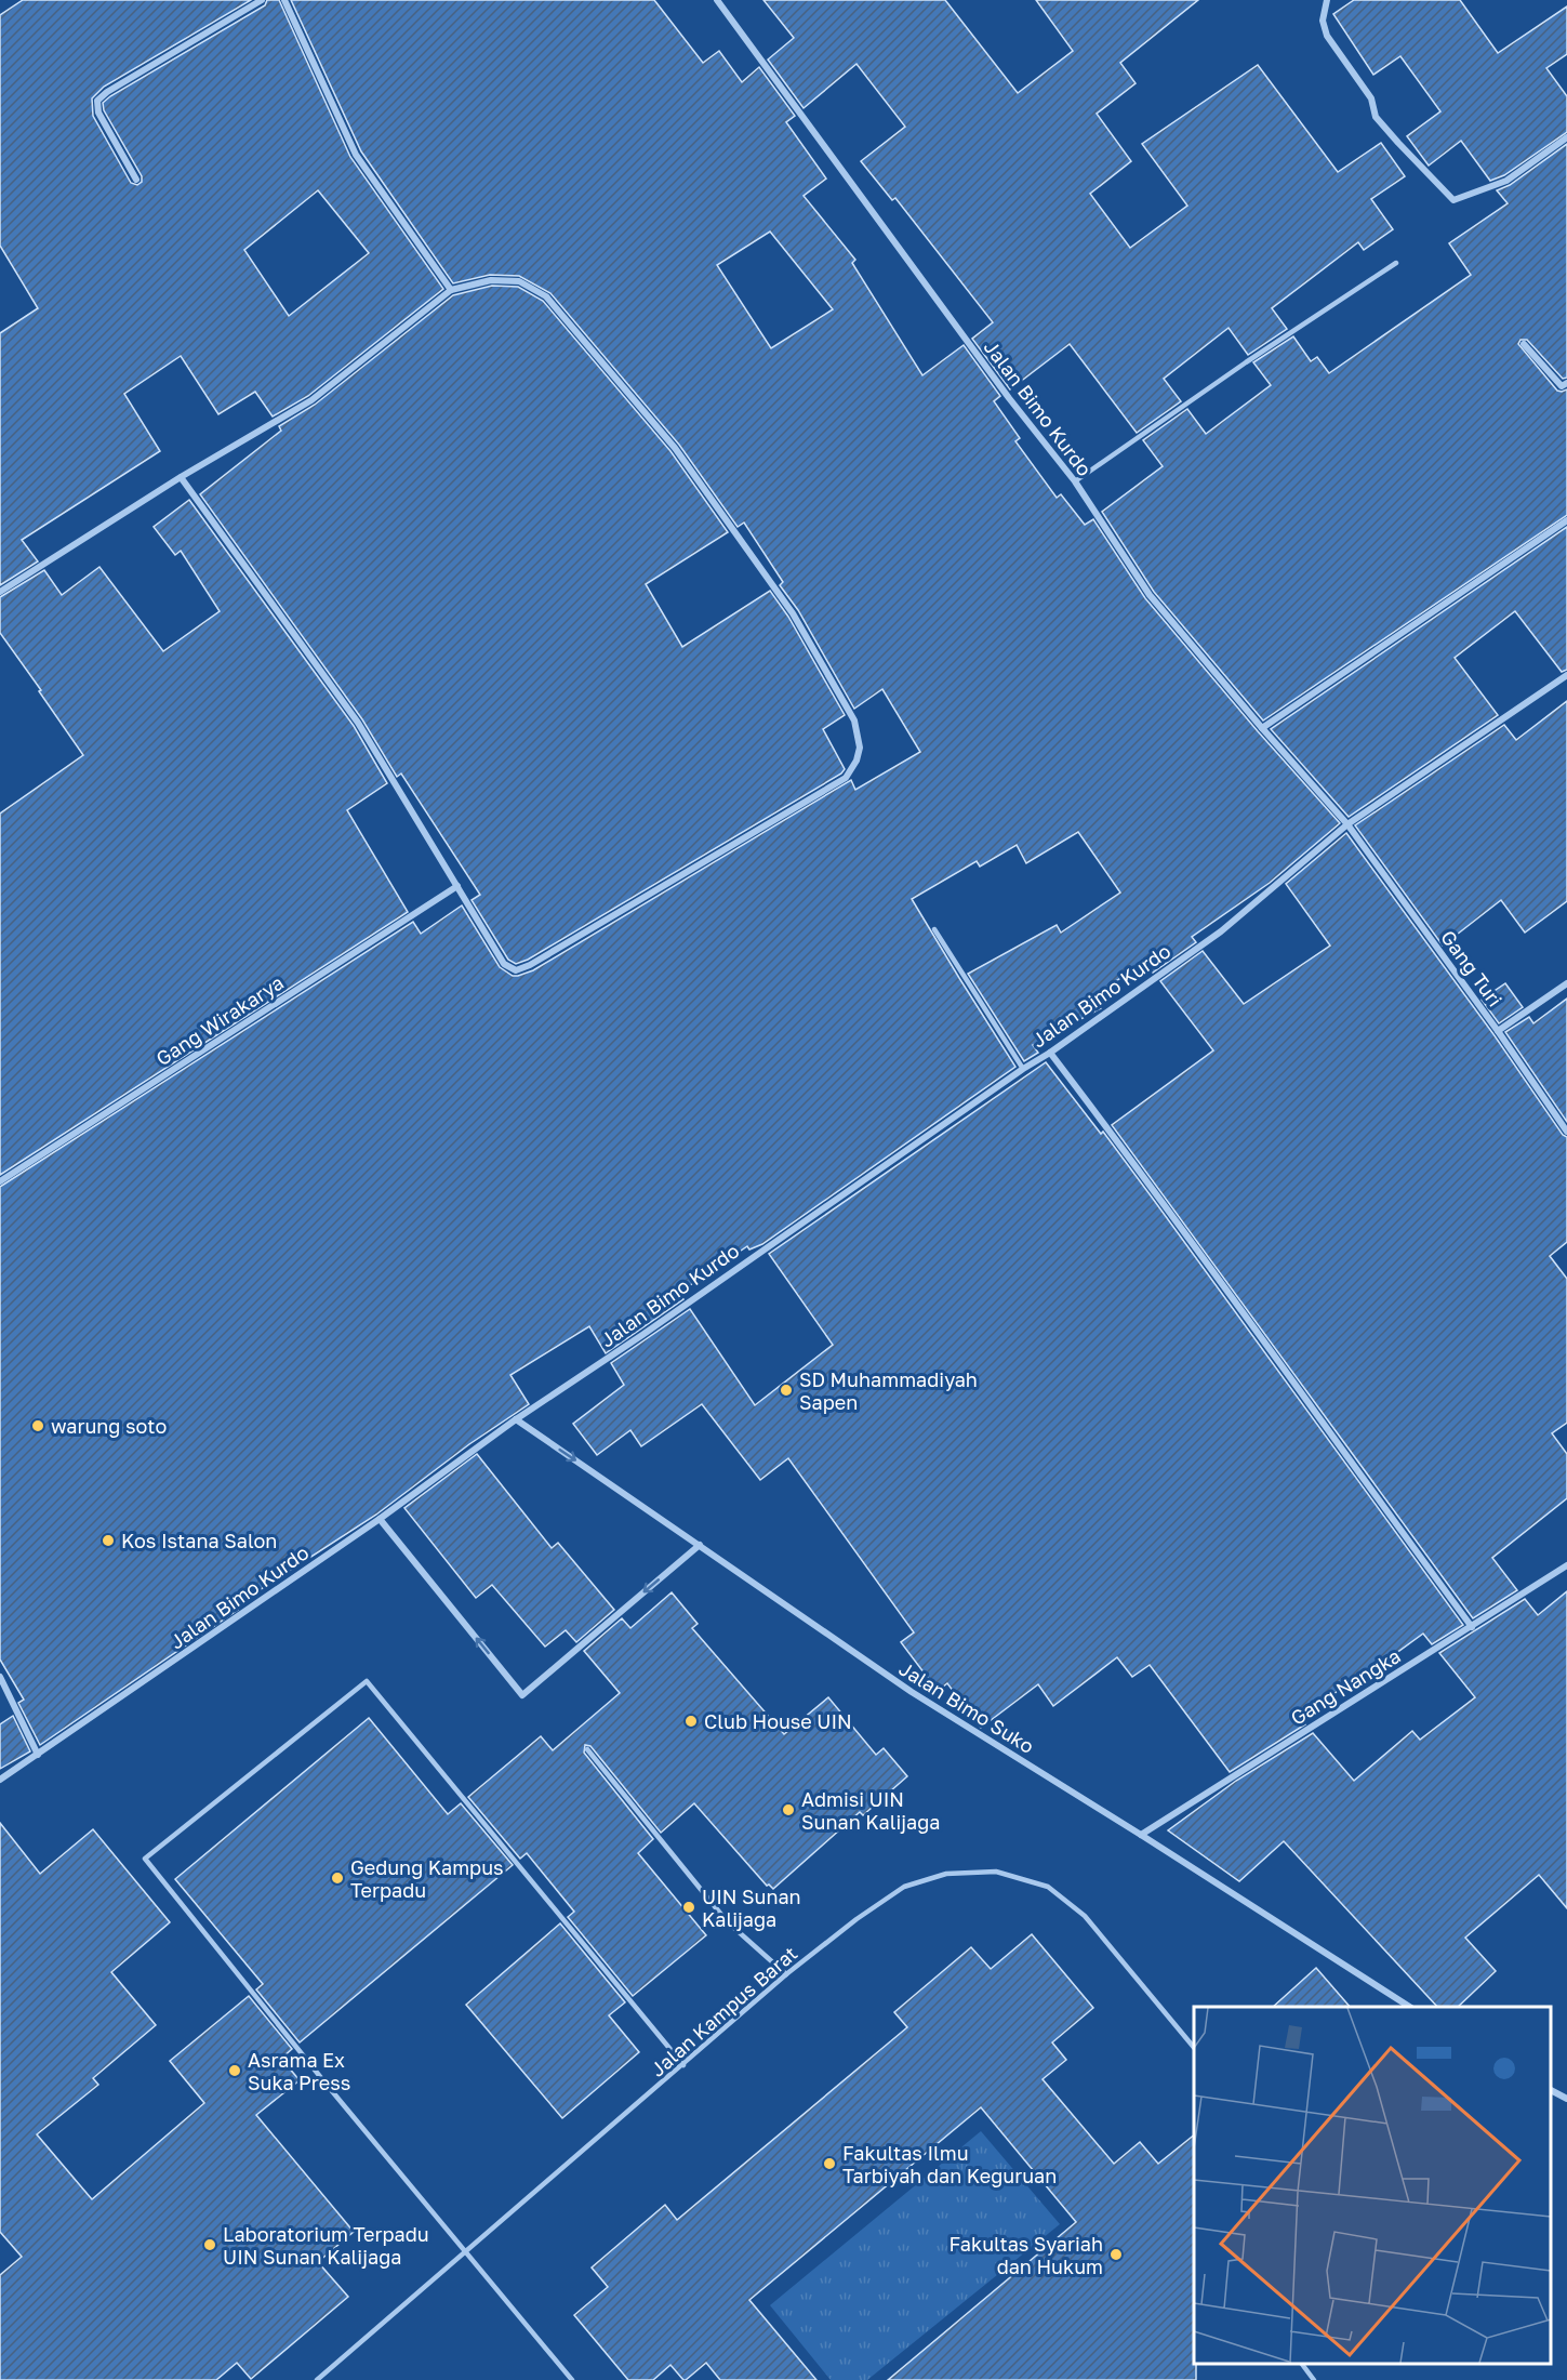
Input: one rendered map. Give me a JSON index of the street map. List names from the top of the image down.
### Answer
{
  "streets": {
    "street": [
      "Jalan Bimo Kurdo",
      "Gang Turi",
      "Gang Wirakarya",
      "Gang Nangka",
      "Jalan Bimo Suko"
    ],
    "lane": ["Jalan Kampus Barat"]
  },
  "crossings": [
    ["Jalan Bimo Kurdo", "Gang Turi"],
    ["Jalan Bimo Kurdo", "Jalan Bimo Suko"],
    ["Gang Nangka", "Jalan Bimo Suko"]
  ],
  "places": [
    "SD Muhammadiyah Sapen",
    "warung soto",
    "Kos Istana Salon",
    "Club House UIN",
    "Admisi UIN Sunan Kalijaga",
    "Gedung Kampus Terpadu",
    "UIN Sunan Kalijaga",
    "Asrama Ex Suka Press",
    "Fakultas Ilmu Tarbiyah dan Keguruan",
    "Laboratorium Terpadu UIN Sunan Kalijaga",
    "Fakultas Syariah dan Hukum"
  ]
}
